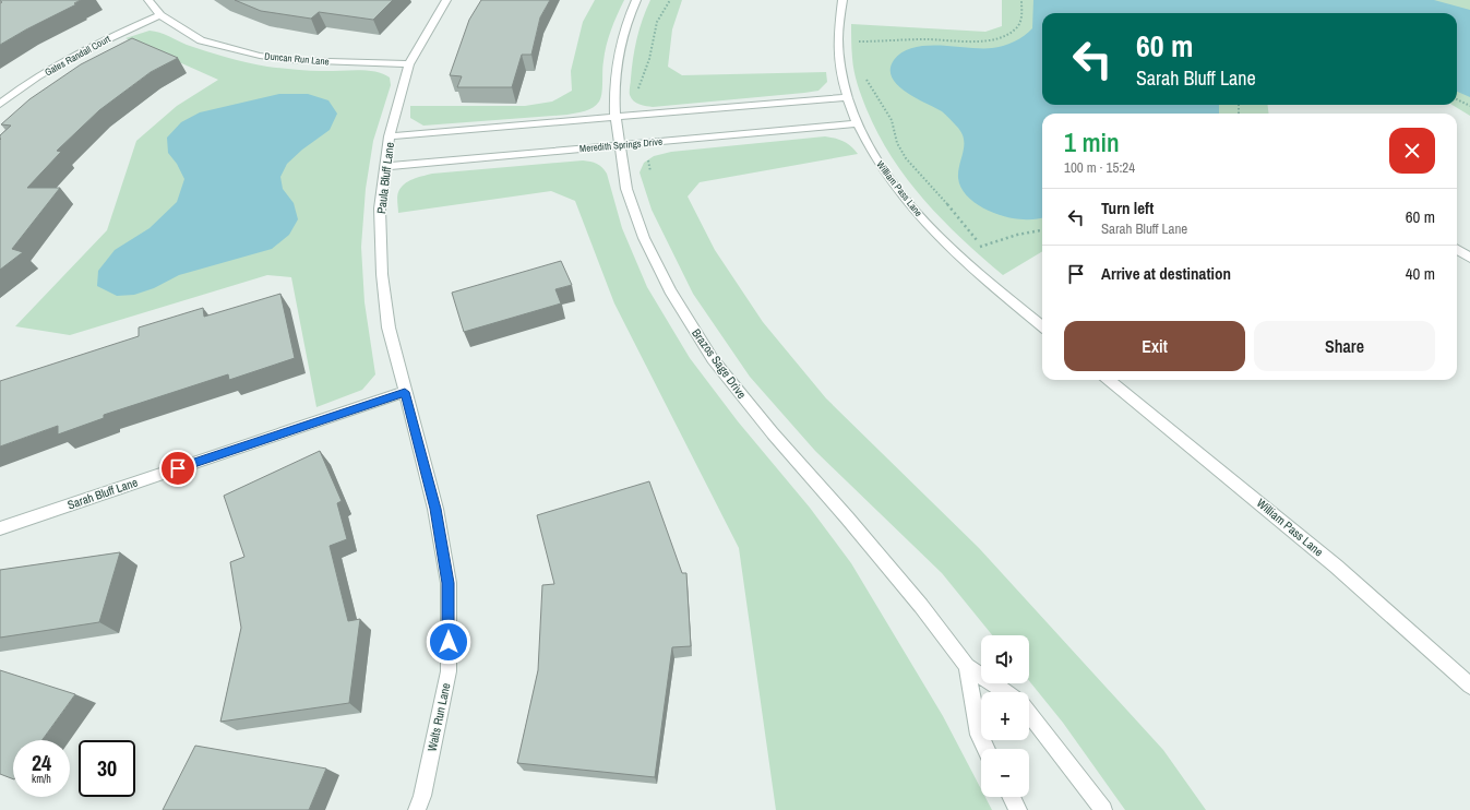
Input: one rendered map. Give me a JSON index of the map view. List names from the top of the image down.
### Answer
{
  "streets": {
    "street": [
      "Gates Randall Court",
      "Duncan Run Lane",
      "Meredith Springs Drive",
      "Paula Bluff Lane",
      "William Pass Lane",
      "Brazos Sage Drive",
      "Sarah Bluff Lane",
      "Walts Run Lane"
    ]
  },
  "crossings": [
    ["Gates Randall Court", "Duncan Run Lane"],
    ["Duncan Run Lane", "Paula Bluff Lane"],
    ["Meredith Springs Drive", "Paula Bluff Lane"],
    ["Meredith Springs Drive", "William Pass Lane"],
    ["Meredith Springs Drive", "Brazos Sage Drive"],
    ["Paula Bluff Lane", "Sarah Bluff Lane"],
    ["Paula Bluff Lane", "Walts Run Lane"],
    ["Sarah Bluff Lane", "Walts Run Lane"]
  ],
  "page": {
    "turn": ["60 m", "Sarah Bluff Lane"],
    "heading": ["1 min", "100 m · 15:24"],
    "list": [
      {
        "name": "Turn left",
        "note": "Sarah Bluff Lane",
        "value": "60 m"
      },
      {
        "name": "Arrive at destination",
        "value": "40 m"
      }
    ],
    "buttons": ["Exit", "Share"],
    "map_buttons": ["+", "−"],
    "speed": "24 km/h",
    "limit": "30"
  }
}
